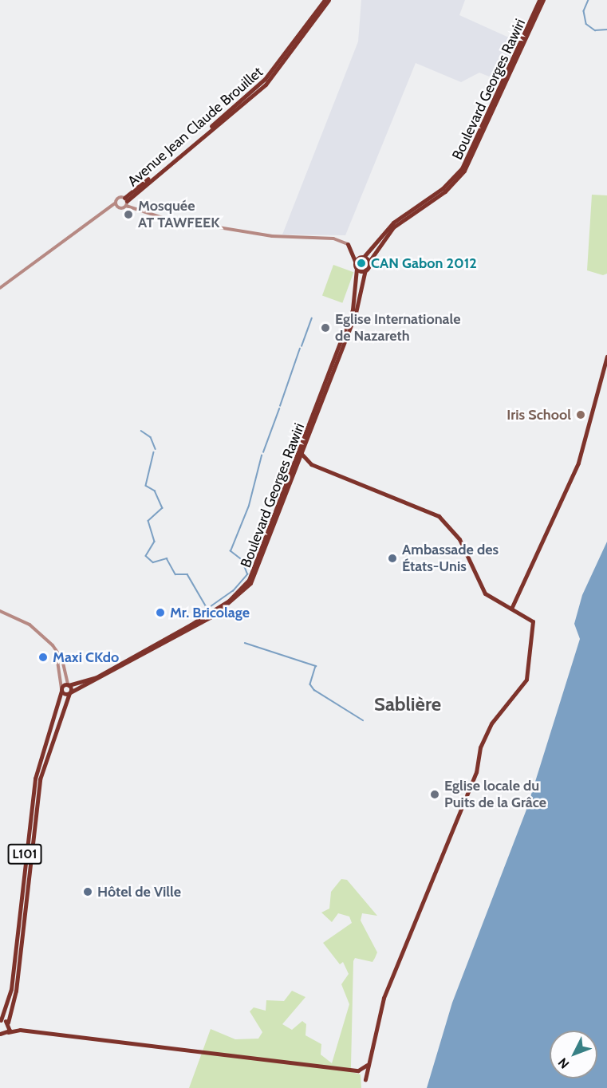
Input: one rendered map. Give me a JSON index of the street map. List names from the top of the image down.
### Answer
{
  "streets": {
    "main road": ["Boulevard Georges Rawiri", "Avenue Jean Claude Brouillet", "L101"]
  },
  "crossings": [
    ["Boulevard Georges Rawiri", "L101"]
  ],
  "districts": ["Sablière"],
  "places": [
    "Mosquée AT TAWFEEK",
    "CAN Gabon 2012",
    "Eglise Internationale de Nazareth",
    "Iris School",
    "Ambassade des États-Unis",
    "Mr. Bricolage",
    "Maxi CKdo",
    "Eglise locale du Puits de la Grâce",
    "Hôtel de Ville"
  ],
  "north": "bottom left"
}
